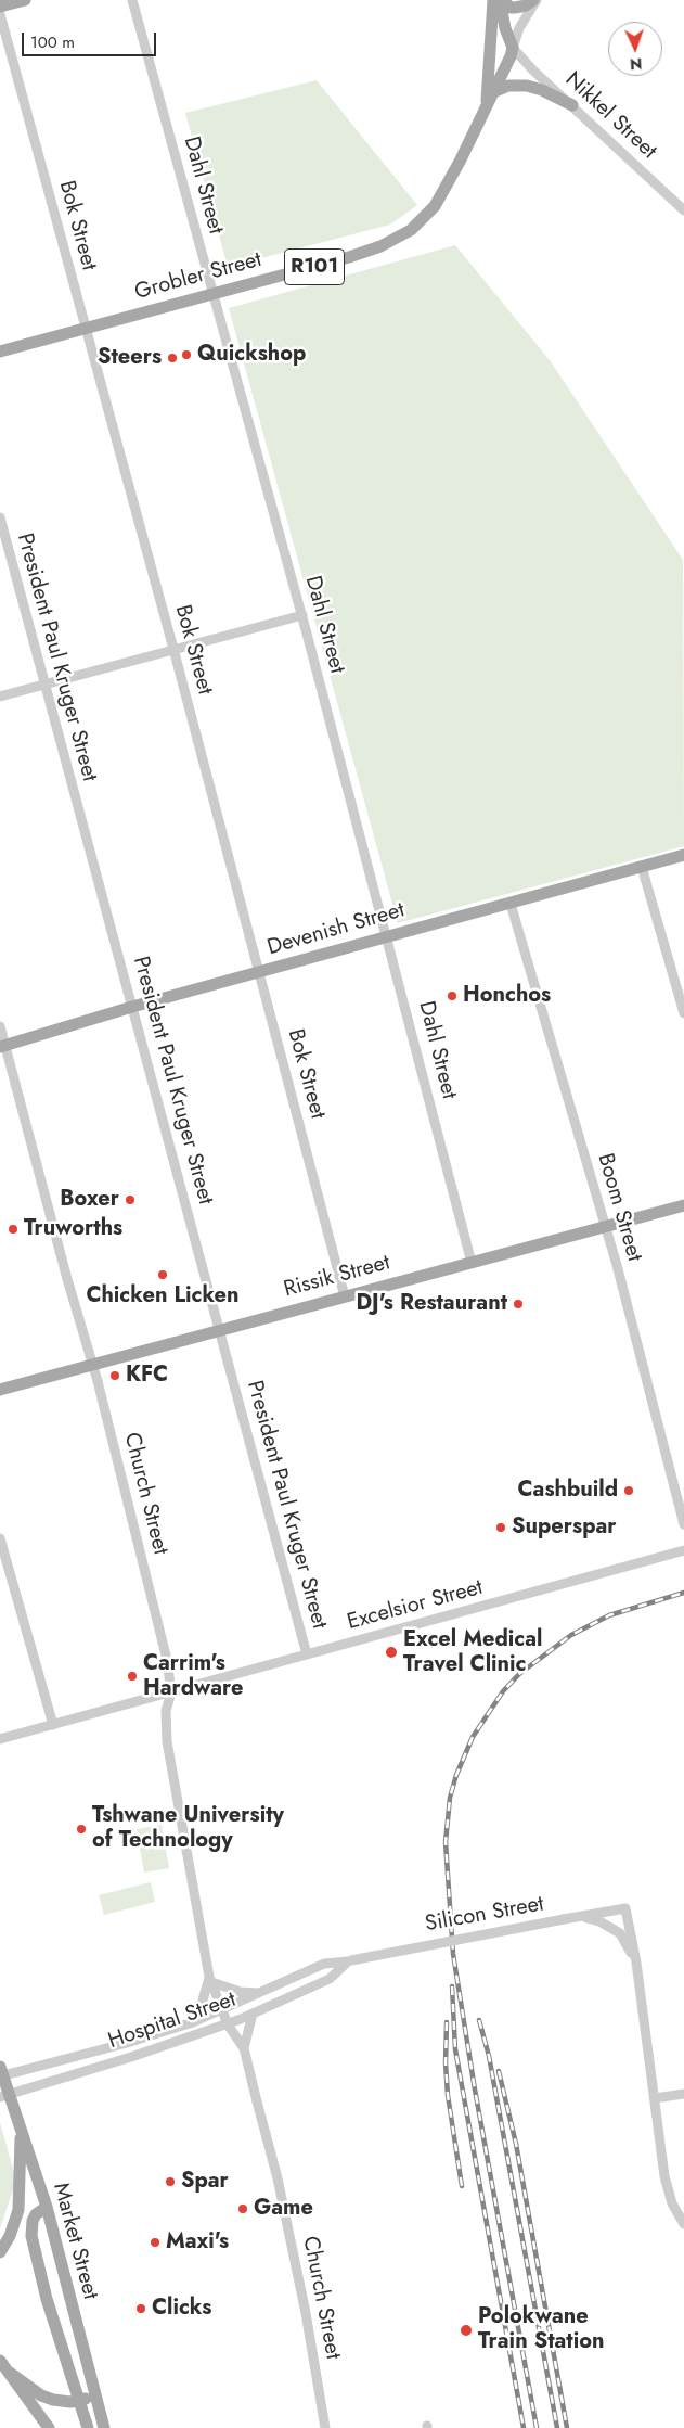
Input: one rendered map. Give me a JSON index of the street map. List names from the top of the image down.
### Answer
{
  "streets": {
    "main road": [
      "R101",
      "Grobler Street",
      "Devenish Street",
      "Rissik Street",
      "Market Street"
    ],
    "street": [
      "Nikkel Street",
      "Dahl Street",
      "Bok Street",
      "President Paul Kruger Street",
      "Boom Street",
      "Church Street",
      "Excelsior Street",
      "Silicon Street",
      "Hospital Street"
    ]
  },
  "crossings": [
    ["Nikkel Street", "R101"],
    ["Dahl Street", "Grobler Street"],
    ["Dahl Street", "Devenish Street"],
    ["Dahl Street", "Rissik Street"],
    ["Bok Street", "Grobler Street"],
    ["Bok Street", "Devenish Street"],
    ["Bok Street", "Rissik Street"],
    ["R101", "Grobler Street"],
    ["President Paul Kruger Street", "Devenish Street"],
    ["President Paul Kruger Street", "Rissik Street"],
    ["President Paul Kruger Street", "Excelsior Street"],
    ["Devenish Street", "Boom Street"],
    ["Devenish Street", "Church Street"],
    ["Boom Street", "Rissik Street"],
    ["Rissik Street", "Church Street"],
    ["Church Street", "Excelsior Street"],
    ["Church Street", "Hospital Street"],
    ["Silicon Street", "Hospital Street"],
    ["Hospital Street", "Market Street"]
  ],
  "places": [
    "Quickshop",
    "Steers",
    "Honchos",
    "Boxer",
    "Truworths",
    "Chicken Licken",
    "DJ's Restaurant",
    "KFC",
    "Cashbuild",
    "Superspar",
    "Excel Medical Travel Clinic",
    "Carrim's Hardware",
    "Tshwane University of Technology",
    "Spar",
    "Game",
    "Maxi's",
    "Clicks",
    "Polokwane Train Station"
  ],
  "scale_bar": "100 m",
  "north": "bottom"
}
